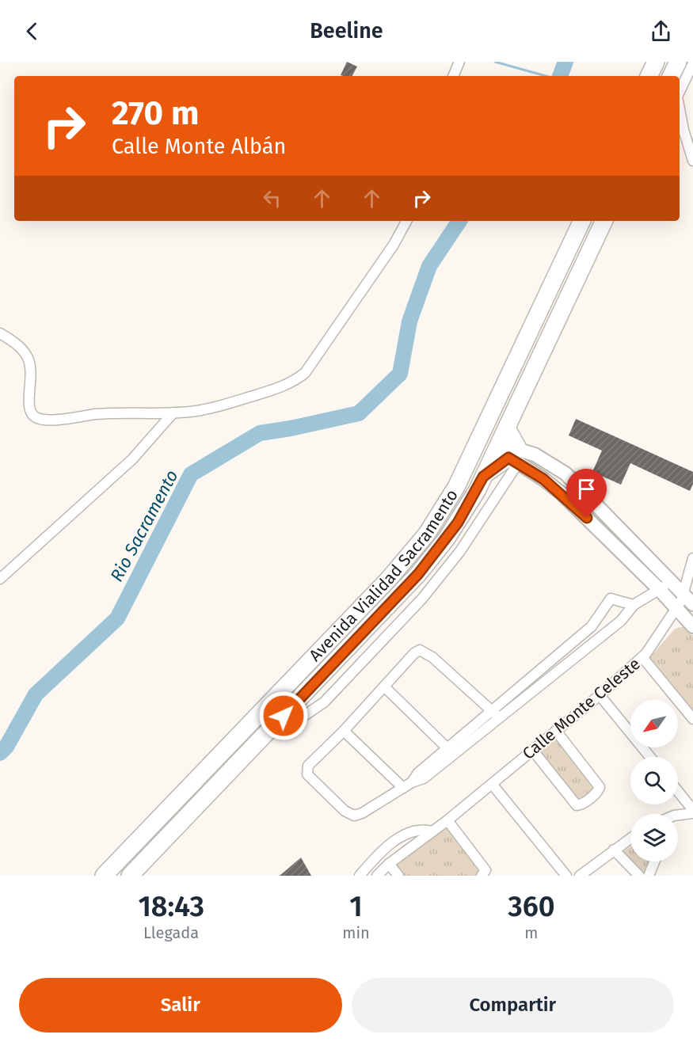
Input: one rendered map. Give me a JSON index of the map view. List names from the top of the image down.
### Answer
{
  "streets": {
    "highway": ["Avenida Vialidad Sacramento"],
    "street": ["Calle Monte Celeste"]
  },
  "water": ["Rio Sacramento"],
  "north": "bottom left",
  "page": {
    "header": "Beeline",
    "turn": ["270 m", "Calle Monte Albán"],
    "eta": [
      "18:43",
      "Llegada",
      "1",
      "min",
      "360",
      "m"
    ],
    "buttons": ["Salir", "Compartir"]
  }
}
